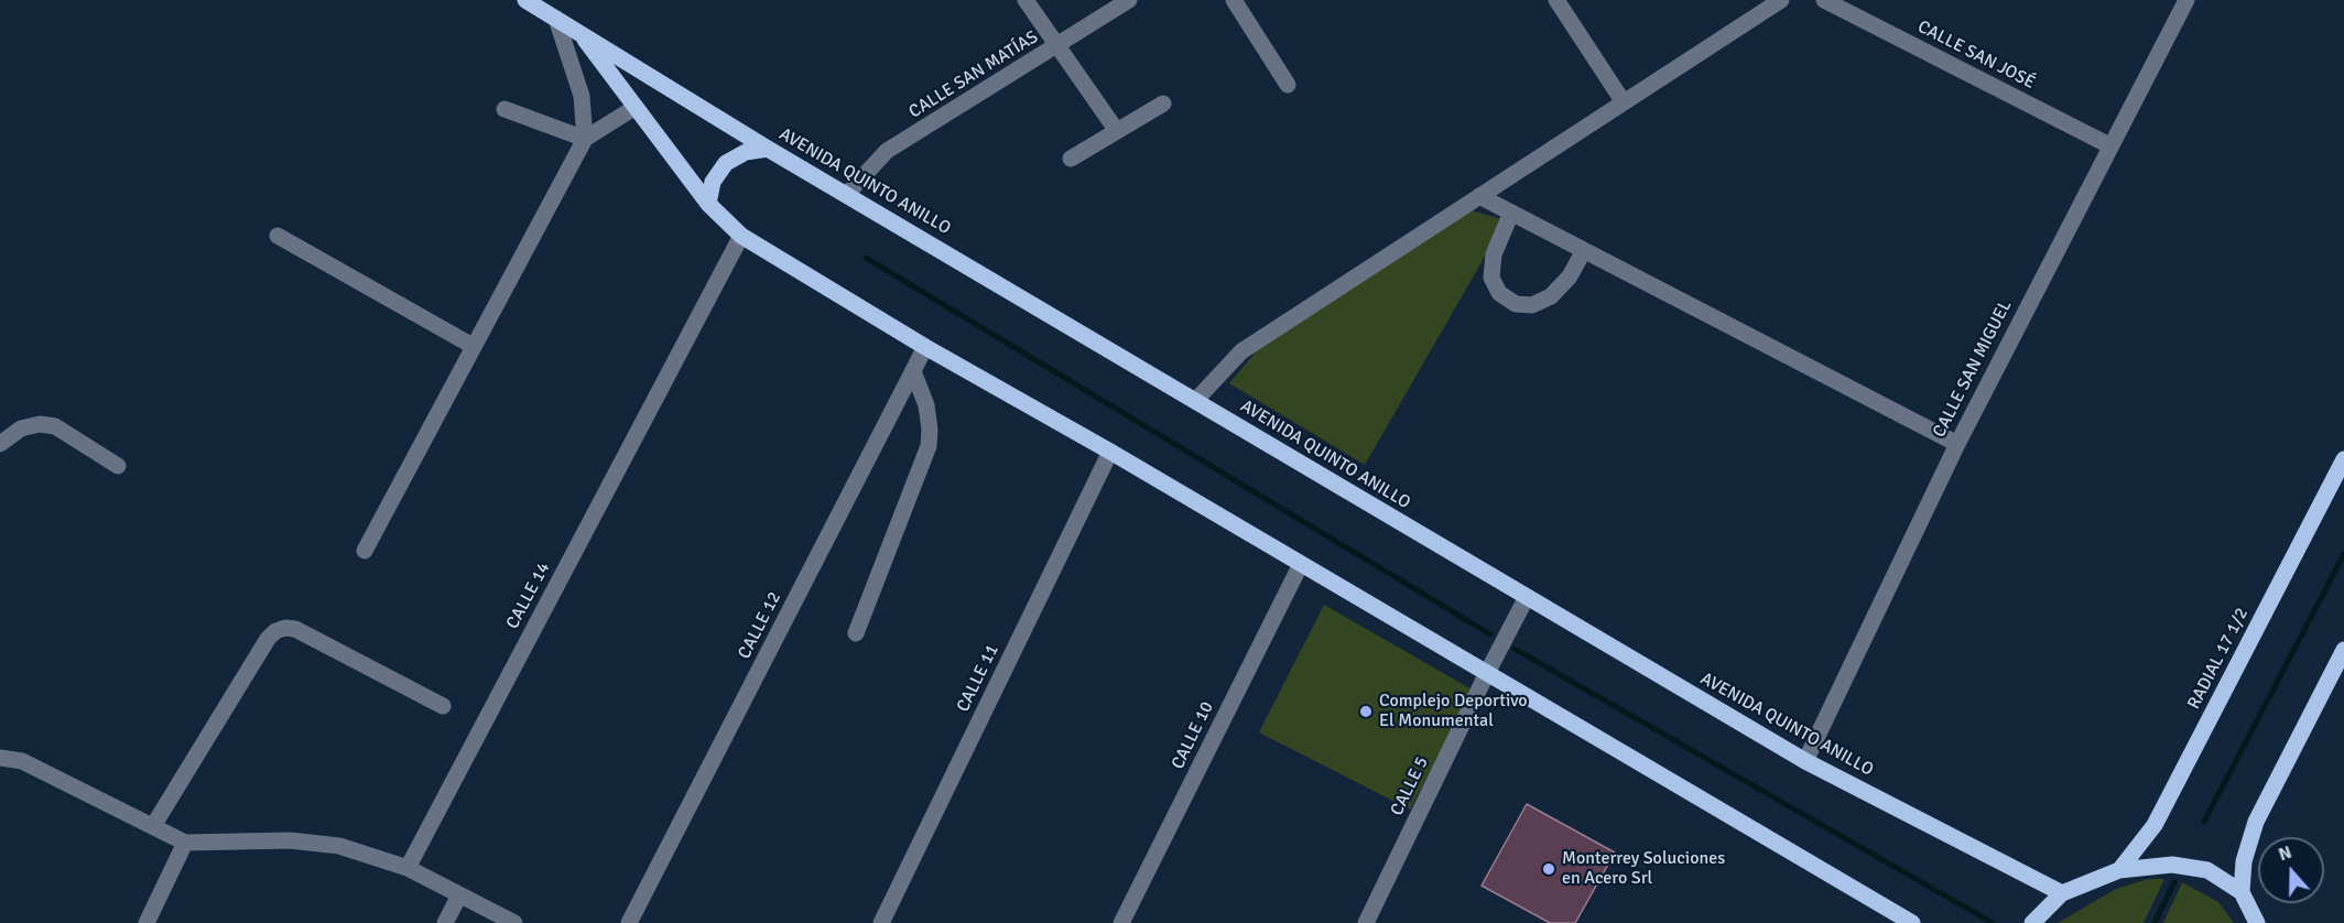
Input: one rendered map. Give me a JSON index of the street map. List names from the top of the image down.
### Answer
{
  "streets": {
    "main road": ["AVENIDA QUINTO ANILLO", "RADIAL 17 1/2"],
    "street": [
      "CALLE SAN JOSÉ",
      "CALLE SAN MATÍAS",
      "CALLE SAN MIGUEL",
      "CALLE 14",
      "CALLE 12",
      "CALLE 11",
      "CALLE 10",
      "CALLE 5"
    ]
  },
  "crossings": [
    ["CALLE SAN JOSÉ", "CALLE SAN MIGUEL"],
    ["CALLE SAN MATÍAS", "AVENIDA QUINTO ANILLO"],
    ["AVENIDA QUINTO ANILLO", "CALLE SAN MIGUEL"],
    ["AVENIDA QUINTO ANILLO", "CALLE 14"],
    ["AVENIDA QUINTO ANILLO", "CALLE 12"],
    ["AVENIDA QUINTO ANILLO", "CALLE 11"],
    ["AVENIDA QUINTO ANILLO", "CALLE 10"],
    ["AVENIDA QUINTO ANILLO", "CALLE 5"]
  ],
  "places": ["Complejo Deportivo El Monumental", "Monterrey Soluciones en Acero Srl"],
  "north": "top"
}
